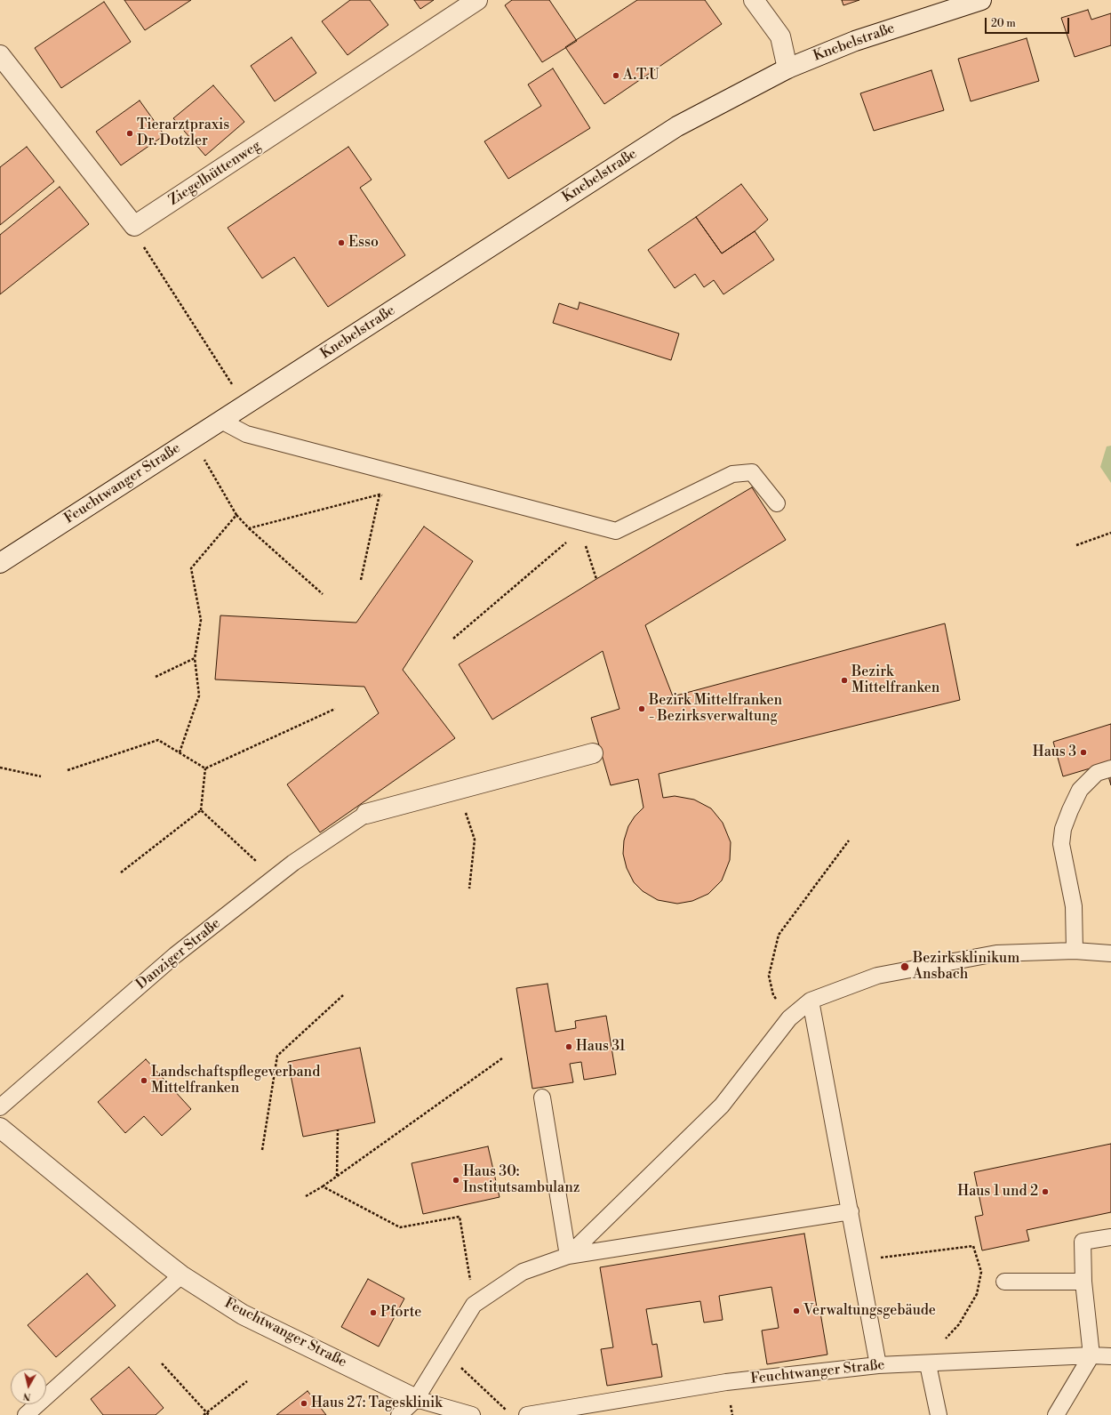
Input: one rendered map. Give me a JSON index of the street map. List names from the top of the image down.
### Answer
{
  "streets": {
    "street": ["Knebelstraße", "Ziegelhüttenweg", "Feuchtwanger Straße"],
    "lane": ["Danziger Straße"]
  },
  "crossings": [
    ["Knebelstraße", "Feuchtwanger Straße"]
  ],
  "places": [
    "A.T.U",
    "Tierarztpraxis Dr. Dotzler",
    "Esso",
    "Bezirk Mittelfranken",
    "Bezirk Mittelfranken - Bezirksverwaltung",
    "Haus 3",
    "Bezirksklinikum Ansbach",
    "Haus 31",
    "Landschaftspflegeverband Mittelfranken",
    "Haus 30: Institutsambulanz",
    "Haus 1 und 2",
    "Verwaltungsgebäude",
    "Pforte",
    "Haus 27: Tagesklinik"
  ],
  "scale_bar": "20 m",
  "north": "bottom"
}
